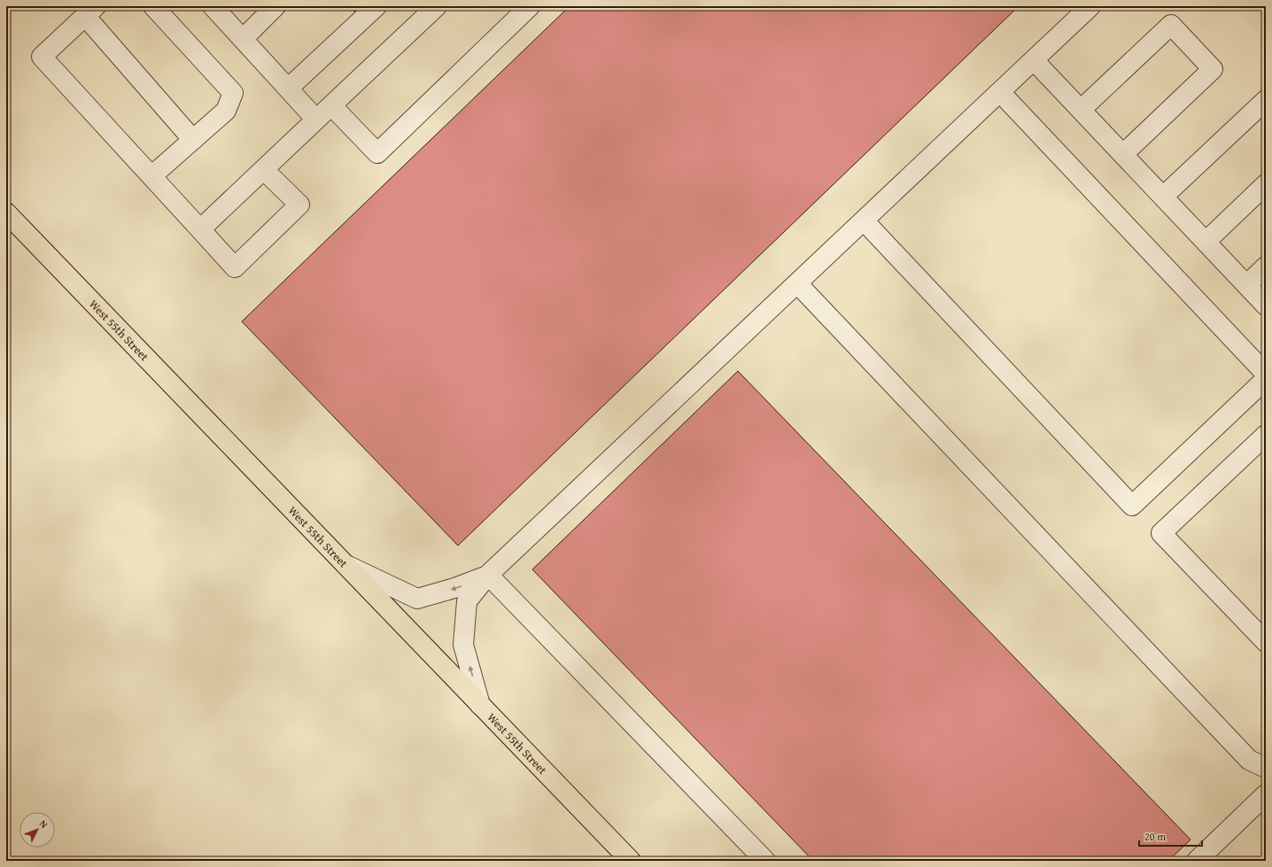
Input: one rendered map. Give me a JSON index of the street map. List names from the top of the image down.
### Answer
{
  "streets": {
    "main road": ["West 55th Street"]
  },
  "scale_bar": "20 m",
  "north": "top right"
}
